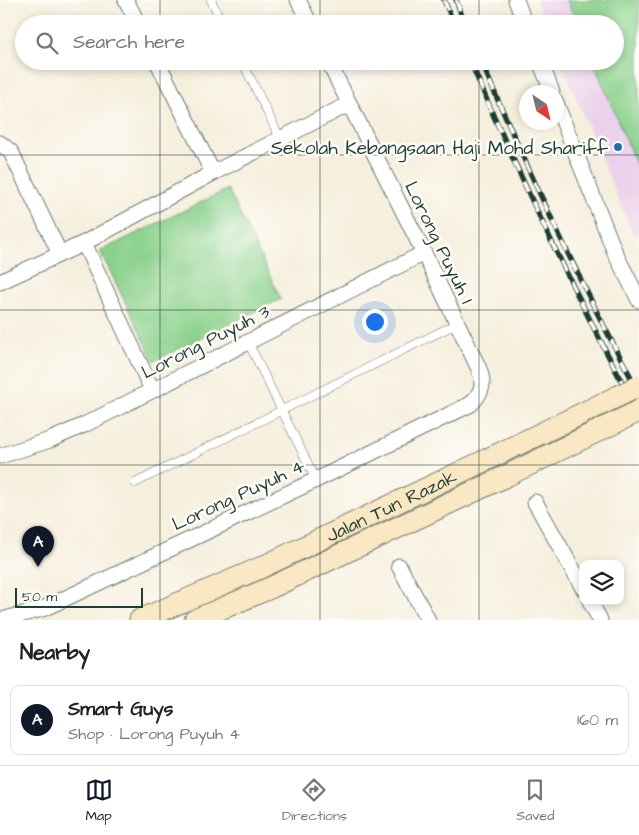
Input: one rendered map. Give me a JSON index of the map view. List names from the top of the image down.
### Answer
{
  "streets": {
    "main road": ["Jalan Tun Razak"],
    "street": ["Lorong Puyuh 1", "Lorong Puyuh 3", "Lorong Puyuh 4"]
  },
  "crossings": [
    ["Lorong Puyuh 1", "Lorong Puyuh 3"],
    ["Lorong Puyuh 1", "Lorong Puyuh 4"]
  ],
  "places": ["Sekolah Kebangsaan Haji Mohd Shariff"],
  "scale_bar": "50 m",
  "north": "bottom right",
  "page": {
    "search": "Search here",
    "pins": "A",
    "scale": "50 m",
    "heading": "Nearby",
    "list": [
      {
        "mark": "A",
        "name": "Smart Guys",
        "note": "Shop · Lorong Puyuh 4",
        "value": "160 m"
      }
    ],
    "nav": ["Map", "Directions", "Saved"]
  }
}
